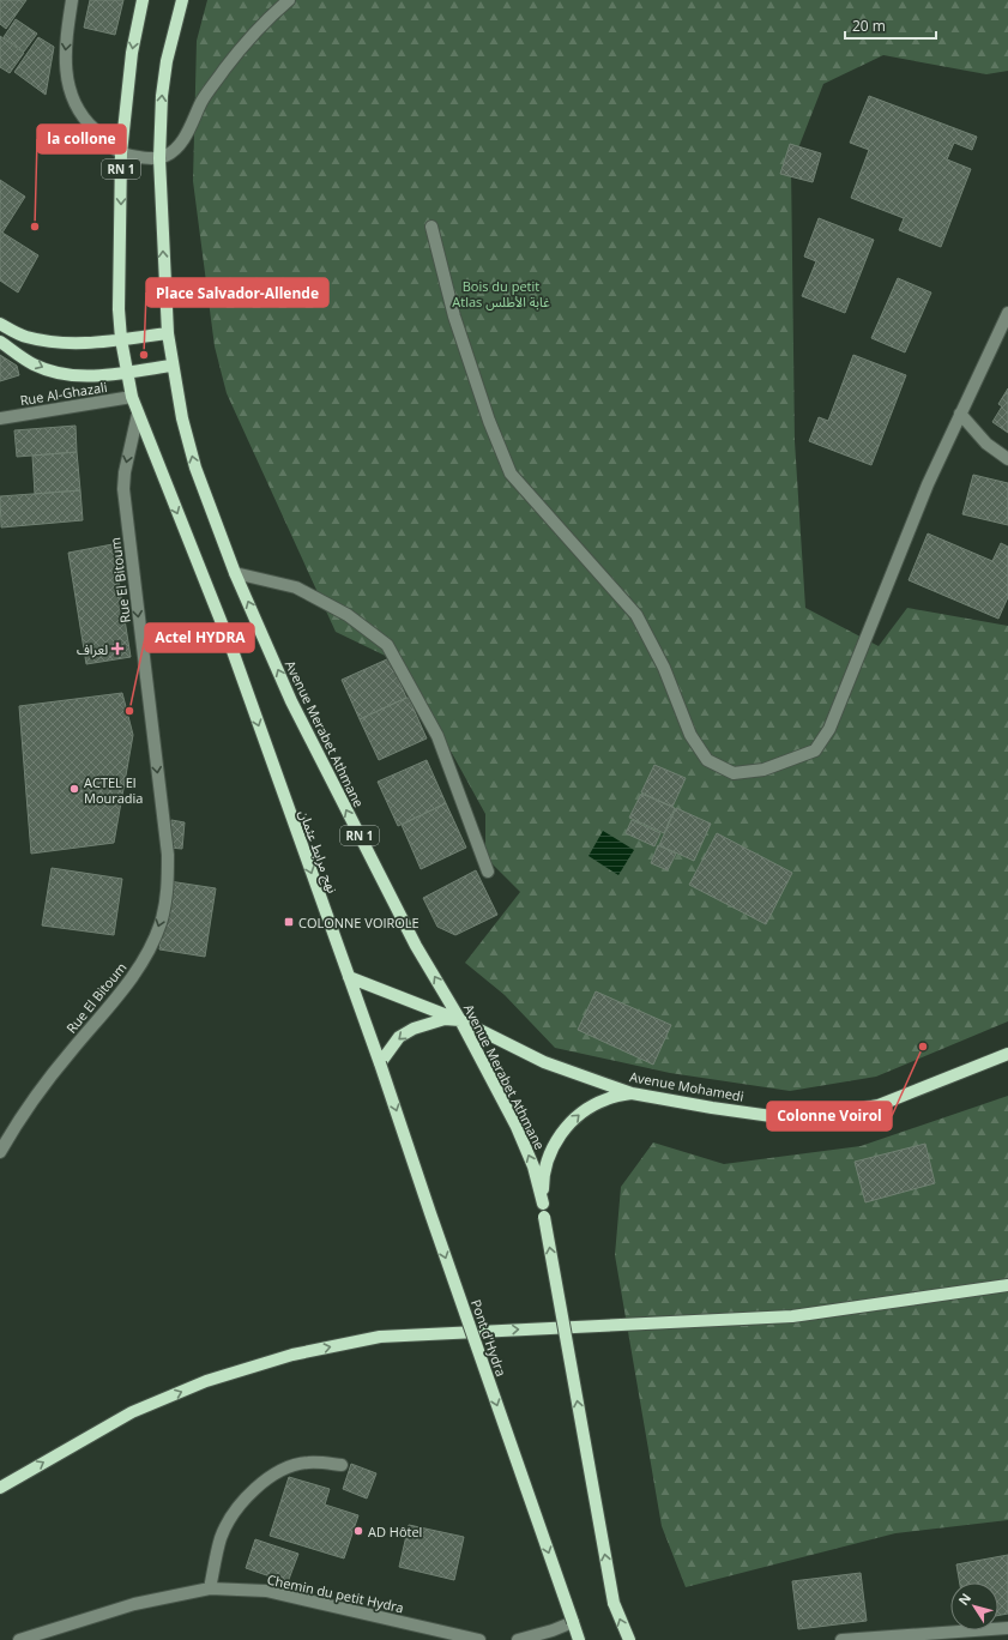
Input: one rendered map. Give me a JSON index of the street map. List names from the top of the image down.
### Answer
{
  "streets": {
    "main road": [
      "RN 1",
      "Avenue Merabet Athmane",
      "نهج مرابط عثمان",
      "Avenue Mohamedi",
      "Pont d'Hydra"
    ],
    "street": ["Rue Al-Ghazali", "Rue El Bitoum", "Chemin du petit Hydra"]
  },
  "crossings": [
    ["RN 1", "Rue Al-Ghazali"],
    ["RN 1", "Rue El Bitoum"],
    ["RN 1", "Avenue Merabet Athmane"],
    ["RN 1", "نهج مرابط عثمان"],
    ["Rue El Bitoum", "نهج مرابط عثمان"],
    ["Avenue Merabet Athmane", "Avenue Mohamedi"],
    ["نهج مرابط عثمان", "Avenue Mohamedi"],
    ["نهج مرابط عثمان", "Pont d'Hydra"],
    ["Avenue Mohamedi", "Pont d'Hydra"]
  ],
  "one_way": ["Rue El Bitoum", "Avenue Merabet Athmane", "نهج مرابط عثمان"],
  "parks": ["Bois du petit Atlas غابة الأطلس"],
  "places": {
    "other": [
      "la collone",
      "Place Salvador-Allende",
      "Actel HYDRA",
      "ACTEL El Mouradia",
      "Colonne Voirol",
      "AD Hôtel"
    ],
    "health": ["لعراف"],
    "transit": ["COLONNE VOIROLE"]
  },
  "scale_bar": "20 m",
  "north": "top left"
}
